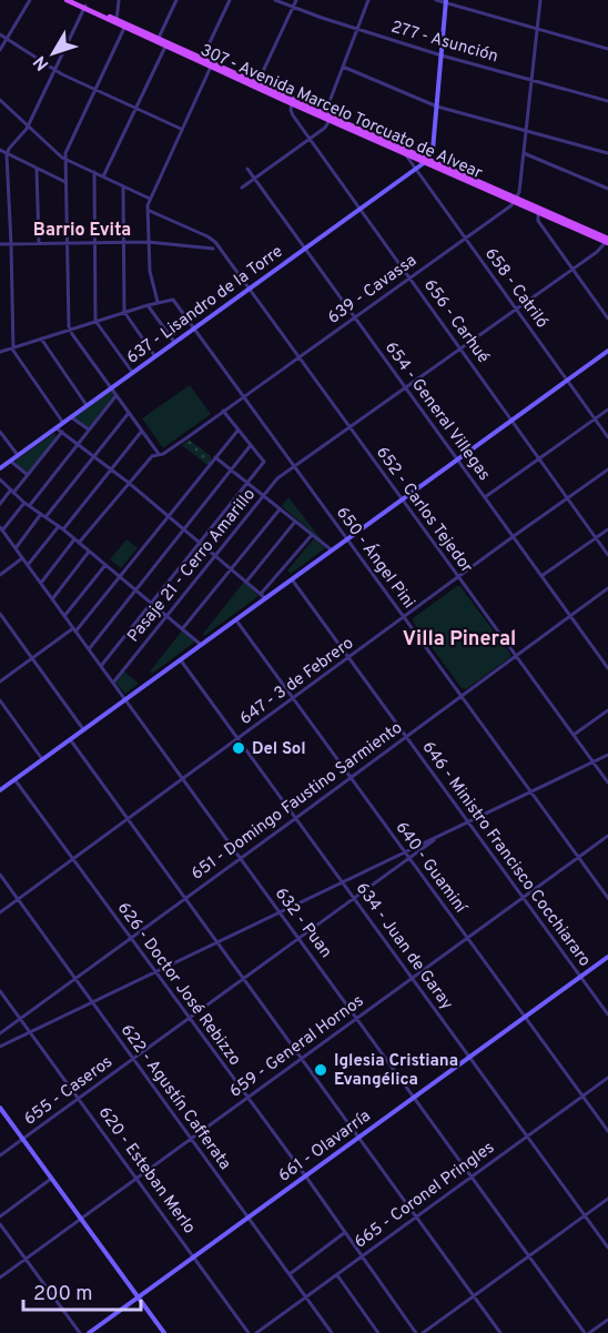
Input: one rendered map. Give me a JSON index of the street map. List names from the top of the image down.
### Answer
{
  "streets": {
    "main road": ["307 - Avenida Marcelo Torcuato de Alvear"],
    "street": [
      "277 - Asunción",
      "658 - Catriló",
      "639 - Cavassa",
      "637 - Lisandro de la Torre",
      "656 - Carhué",
      "654 - General Villegas",
      "652 - Carlos Tejedor",
      "650 - Ángel Pini",
      "Pasaje 21 - Cerro Amarillo",
      "647 - 3 de Febrero",
      "651 - Domingo Faustino Sarmiento",
      "646 - Ministro Francisco Cocchiararo",
      "640 - Guaminí",
      "632 - Puan",
      "634 - Juan de Garay",
      "626 - Doctor José Rebizzo",
      "659 - General Hornos",
      "655 - Caseros",
      "622 - Agustín Cafferata",
      "661 - Olavarría",
      "620 - Esteban Merlo",
      "665 - Coronel Pringles"
    ]
  },
  "crossings": [
    ["307 - Avenida Marcelo Torcuato de Alvear", "658 - Catriló"],
    ["307 - Avenida Marcelo Torcuato de Alvear", "639 - Cavassa"],
    ["307 - Avenida Marcelo Torcuato de Alvear", "637 - Lisandro de la Torre"],
    ["307 - Avenida Marcelo Torcuato de Alvear", "656 - Carhué"],
    ["307 - Avenida Marcelo Torcuato de Alvear", "Pasaje 21 - Cerro Amarillo"],
    ["658 - Catriló", "639 - Cavassa"],
    ["658 - Catriló", "637 - Lisandro de la Torre"],
    ["658 - Catriló", "Pasaje 21 - Cerro Amarillo"],
    ["639 - Cavassa", "656 - Carhué"],
    ["639 - Cavassa", "654 - General Villegas"],
    ["639 - Cavassa", "652 - Carlos Tejedor"],
    ["639 - Cavassa", "650 - Ángel Pini"],
    ["637 - Lisandro de la Torre", "656 - Carhué"],
    ["637 - Lisandro de la Torre", "654 - General Villegas"],
    ["637 - Lisandro de la Torre", "652 - Carlos Tejedor"],
    ["637 - Lisandro de la Torre", "650 - Ángel Pini"],
    ["656 - Carhué", "Pasaje 21 - Cerro Amarillo"],
    ["656 - Carhué", "647 - 3 de Febrero"],
    ["654 - General Villegas", "Pasaje 21 - Cerro Amarillo"],
    ["654 - General Villegas", "647 - 3 de Febrero"],
    ["654 - General Villegas", "651 - Domingo Faustino Sarmiento"],
    ["652 - Carlos Tejedor", "Pasaje 21 - Cerro Amarillo"],
    ["652 - Carlos Tejedor", "647 - 3 de Febrero"],
    ["652 - Carlos Tejedor", "651 - Domingo Faustino Sarmiento"],
    ["650 - Ángel Pini", "Pasaje 21 - Cerro Amarillo"],
    ["650 - Ángel Pini", "647 - 3 de Febrero"],
    ["650 - Ángel Pini", "651 - Domingo Faustino Sarmiento"],
    ["650 - Ángel Pini", "659 - General Hornos"],
    ["Pasaje 21 - Cerro Amarillo", "632 - Puan"],
    ["647 - 3 de Febrero", "646 - Ministro Francisco Cocchiararo"],
    ["647 - 3 de Febrero", "640 - Guaminí"],
    ["647 - 3 de Febrero", "632 - Puan"],
    ["647 - 3 de Febrero", "634 - Juan de Garay"],
    ["647 - 3 de Febrero", "626 - Doctor José Rebizzo"],
    ["647 - 3 de Febrero", "622 - Agustín Cafferata"],
    ["651 - Domingo Faustino Sarmiento", "646 - Ministro Francisco Cocchiararo"],
    ["651 - Domingo Faustino Sarmiento", "640 - Guaminí"],
    ["651 - Domingo Faustino Sarmiento", "632 - Puan"],
    ["651 - Domingo Faustino Sarmiento", "634 - Juan de Garay"],
    ["651 - Domingo Faustino Sarmiento", "626 - Doctor José Rebizzo"],
    ["651 - Domingo Faustino Sarmiento", "622 - Agustín Cafferata"],
    ["651 - Domingo Faustino Sarmiento", "620 - Esteban Merlo"],
    ["646 - Ministro Francisco Cocchiararo", "659 - General Hornos"],
    ["646 - Ministro Francisco Cocchiararo", "661 - Olavarría"],
    ["640 - Guaminí", "659 - General Hornos"],
    ["640 - Guaminí", "655 - Caseros"],
    ["640 - Guaminí", "661 - Olavarría"],
    ["640 - Guaminí", "665 - Coronel Pringles"],
    ["632 - Puan", "659 - General Hornos"],
    ["632 - Puan", "655 - Caseros"],
    ["632 - Puan", "661 - Olavarría"],
    ["632 - Puan", "665 - Coronel Pringles"],
    ["634 - Juan de Garay", "659 - General Hornos"],
    ["634 - Juan de Garay", "655 - Caseros"],
    ["634 - Juan de Garay", "661 - Olavarría"],
    ["634 - Juan de Garay", "665 - Coronel Pringles"],
    ["626 - Doctor José Rebizzo", "659 - General Hornos"],
    ["626 - Doctor José Rebizzo", "655 - Caseros"],
    ["626 - Doctor José Rebizzo", "661 - Olavarría"],
    ["626 - Doctor José Rebizzo", "665 - Coronel Pringles"],
    ["659 - General Hornos", "622 - Agustín Cafferata"],
    ["659 - General Hornos", "620 - Esteban Merlo"],
    ["655 - Caseros", "622 - Agustín Cafferata"],
    ["655 - Caseros", "620 - Esteban Merlo"],
    ["622 - Agustín Cafferata", "661 - Olavarría"],
    ["622 - Agustín Cafferata", "665 - Coronel Pringles"],
    ["661 - Olavarría", "620 - Esteban Merlo"]
  ],
  "districts": ["Barrio Evita", "Villa Pineral"],
  "places": ["Del Sol", "Iglesia Cristiana Evangélica"],
  "scale_bar": "200 m",
  "north": "bottom left"
}
